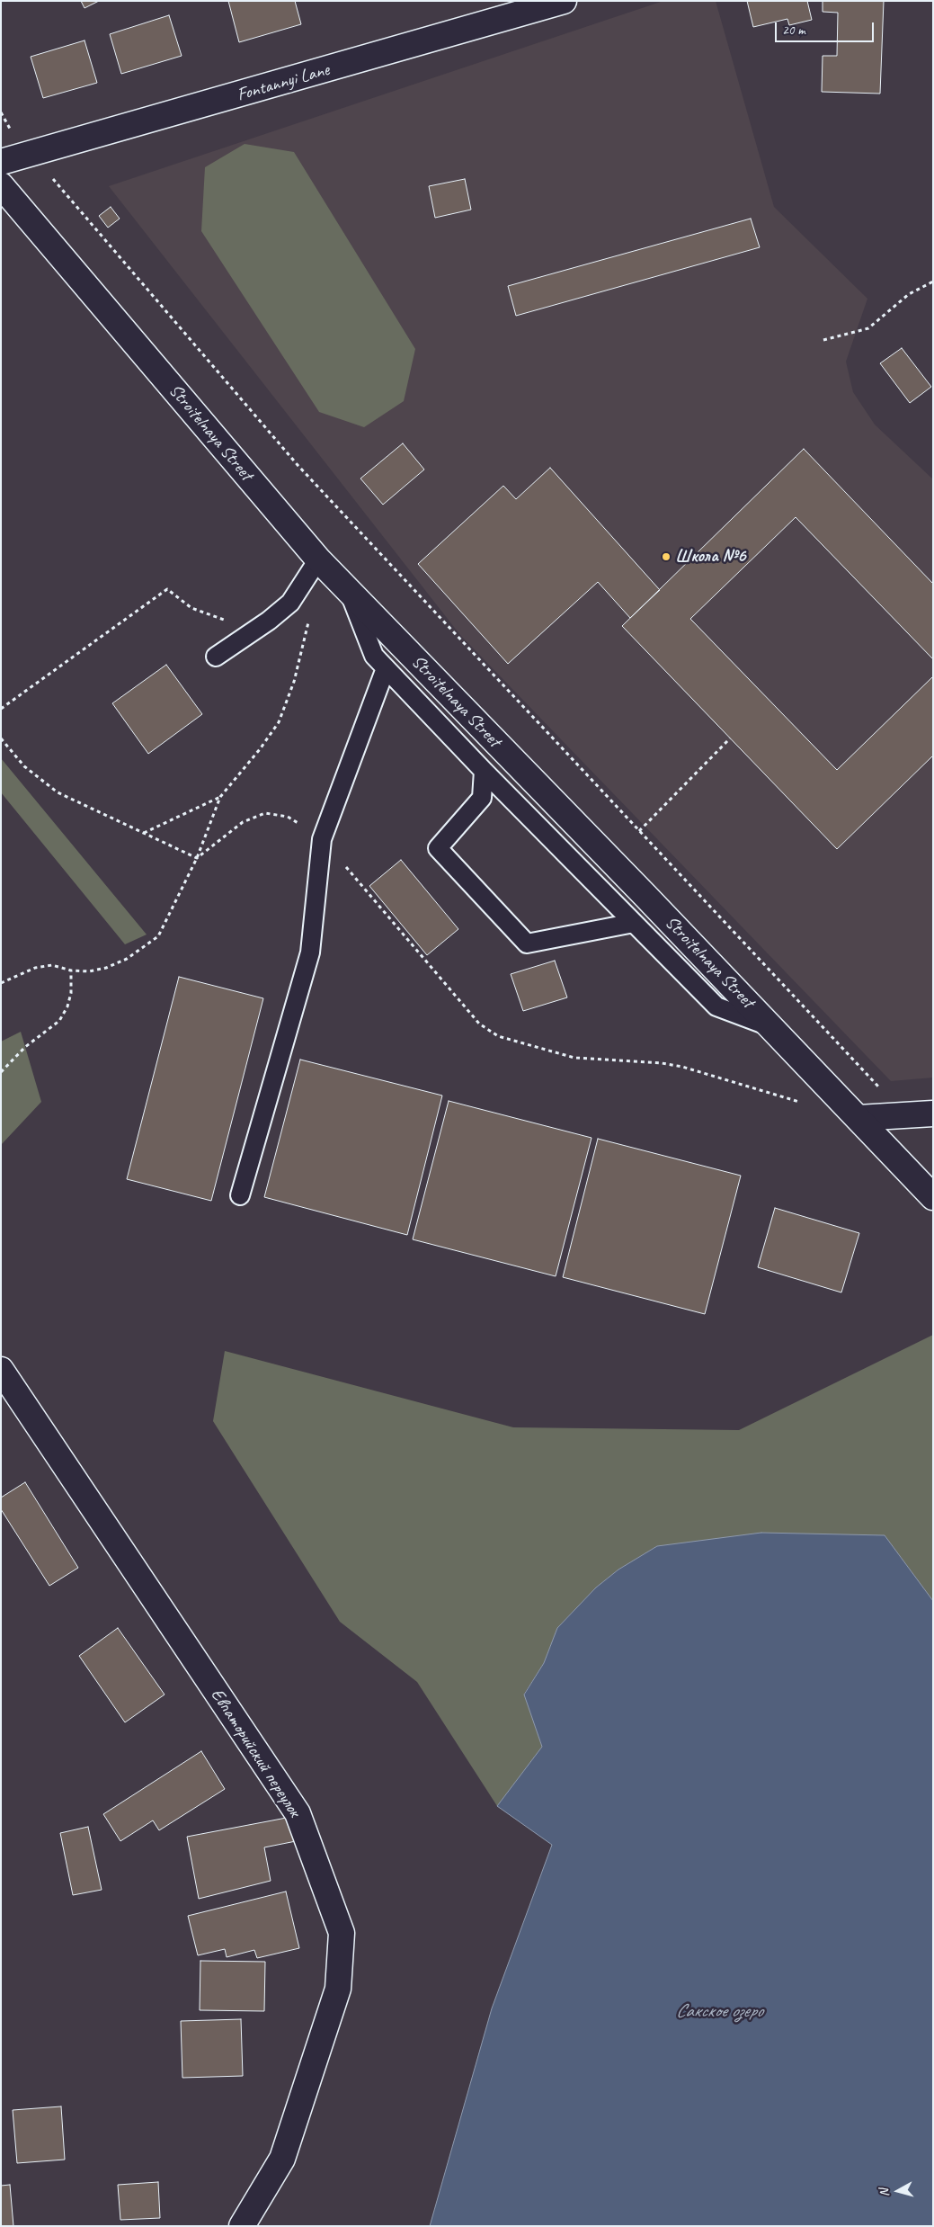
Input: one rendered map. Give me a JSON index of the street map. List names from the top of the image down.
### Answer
{
  "streets": {
    "street": ["Fontannyi Lane", "Stroitelnaya Street", "Евпаторийский переулок"]
  },
  "water": ["Сакское озеро"],
  "places": ["Школа №6"],
  "scale_bar": "20 m",
  "north": "left"
}
